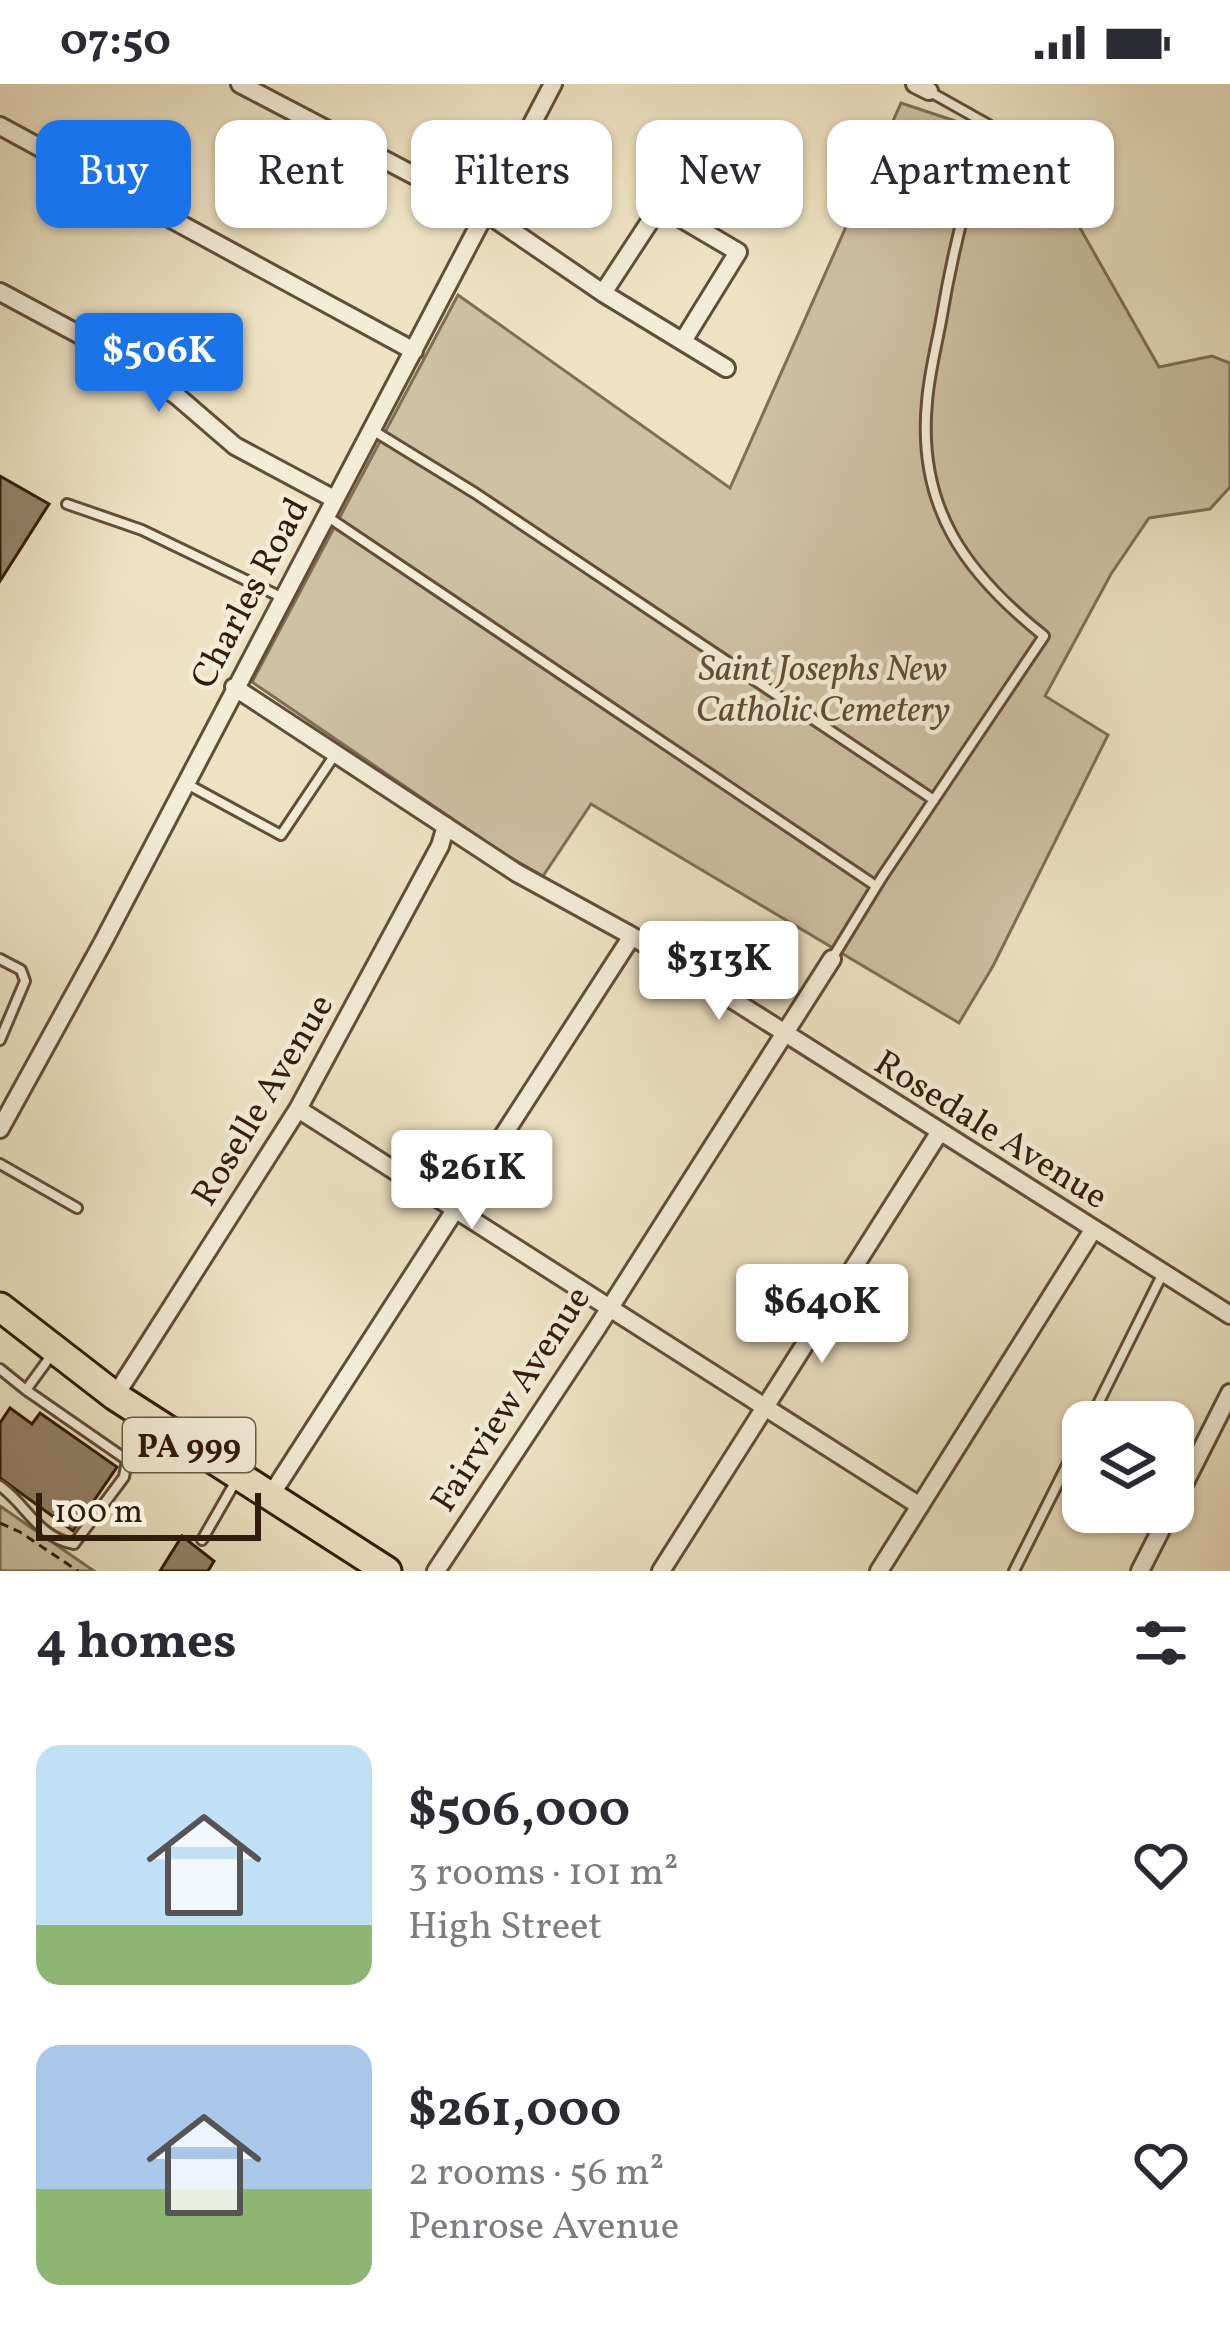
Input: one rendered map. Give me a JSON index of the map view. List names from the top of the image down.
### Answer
{
  "streets": {
    "main road": ["PA 999"],
    "street": [
      "Charles Road",
      "Roselle Avenue",
      "Rosedale Avenue",
      "Fairview Avenue"
    ]
  },
  "crossings": [
    ["Charles Road", "Rosedale Avenue"],
    ["Roselle Avenue", "Rosedale Avenue"],
    ["Roselle Avenue", "PA 999"],
    ["Rosedale Avenue", "Fairview Avenue"]
  ],
  "parks": ["Saint Josephs New Catholic Cemetery"],
  "scale_bar": "100 m",
  "page": {
    "status": "07:50",
    "chip": [
      "Buy",
      "Rent",
      "Filters",
      "New",
      "Apartment"
    ],
    "price": [
      "$506K",
      "$313K",
      "$261K",
      "$640K"
    ],
    "scale": "100 m",
    "heading": "4 homes",
    "list": [
      {
        "name": "$506,000",
        "note": "3 rooms · 101 m² · High Street"
      },
      {
        "name": "$261,000",
        "note": "2 rooms · 56 m² · Penrose Avenue"
      }
    ]
  }
}
